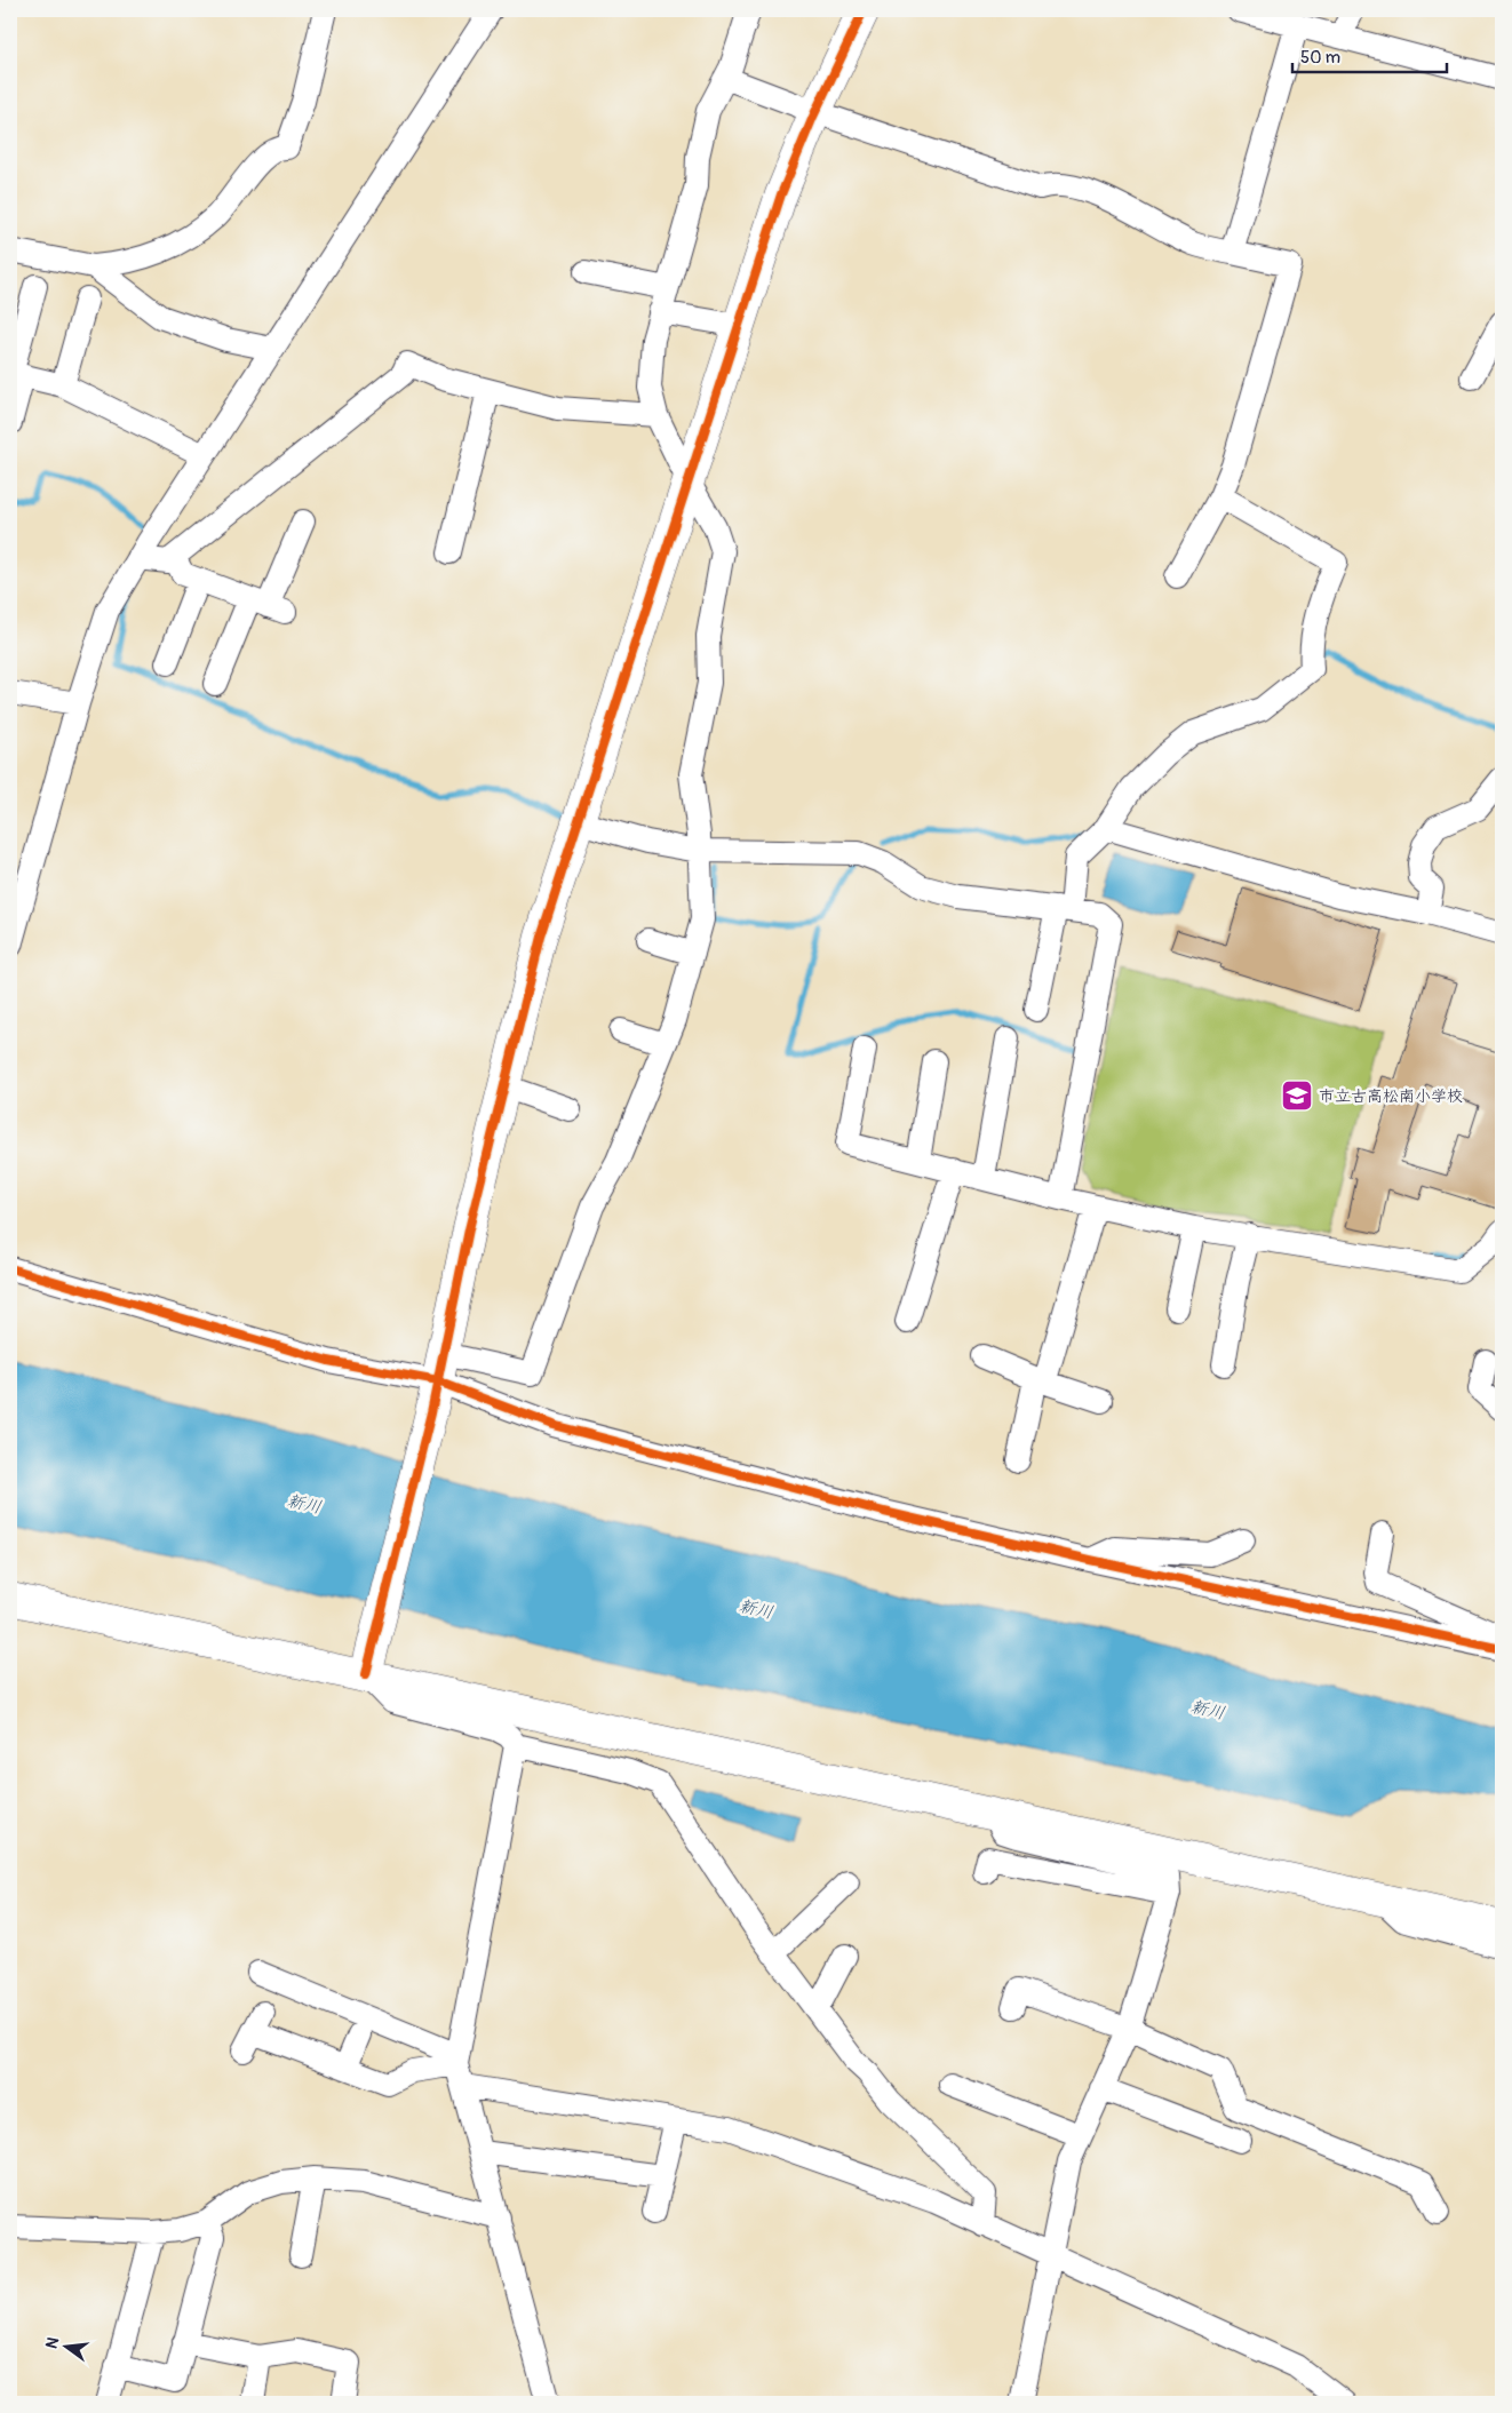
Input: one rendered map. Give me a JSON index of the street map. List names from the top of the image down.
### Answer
{
  "water": ["新川"],
  "places": {
    "school or university": ["市立古高松南小学校"]
  },
  "scale_bar": "50 m",
  "north": "left"
}
